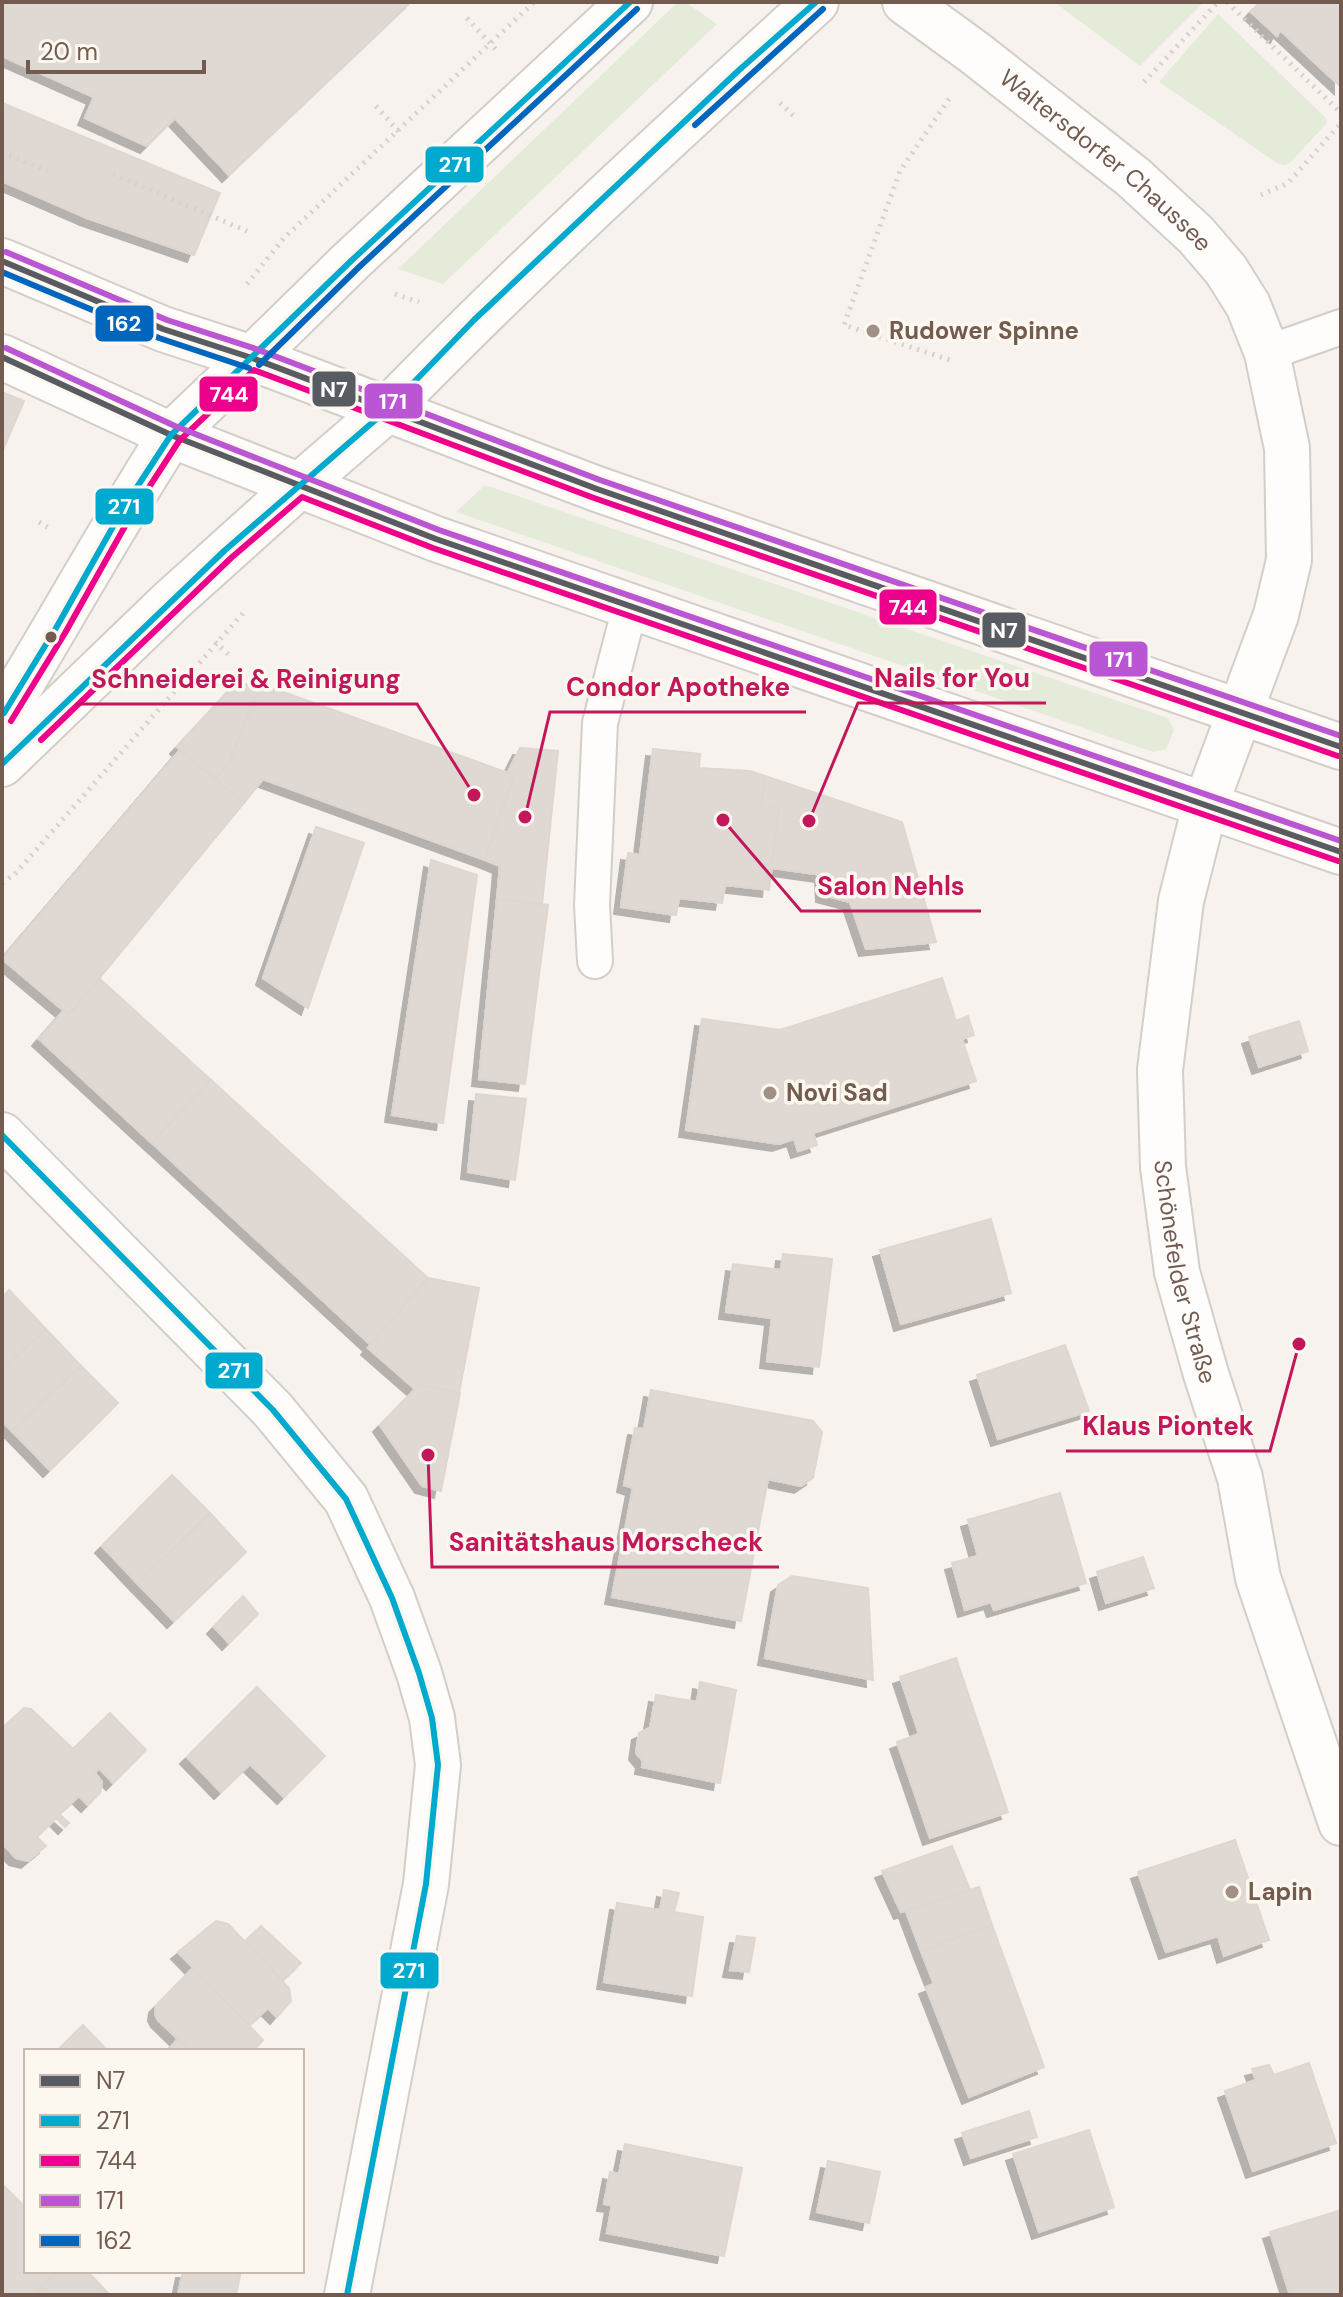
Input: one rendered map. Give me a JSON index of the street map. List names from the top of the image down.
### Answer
{
  "streets": {
    "street": ["Waltersdorfer Chaussee", "Schönefelder Straße"]
  },
  "crossings": [
    ["Waltersdorfer Chaussee", "Schönefelder Straße"]
  ],
  "places": [
    "Rudower Spinne",
    "Schneiderei & Reinigung",
    "Condor Apotheke",
    "Salon Nehls",
    "Nails for You",
    "Novi Sad",
    "Klaus Piontek",
    "Sanitätshaus Morscheck",
    "Lapin"
  ],
  "lines": [
    "transit line 271",
    "transit line 162",
    "transit line 171",
    "transit line N7",
    "transit line 744"
  ],
  "legend": [
    "N7",
    "271",
    "744",
    "171",
    "162"
  ],
  "scale_bar": "20 m"
}
